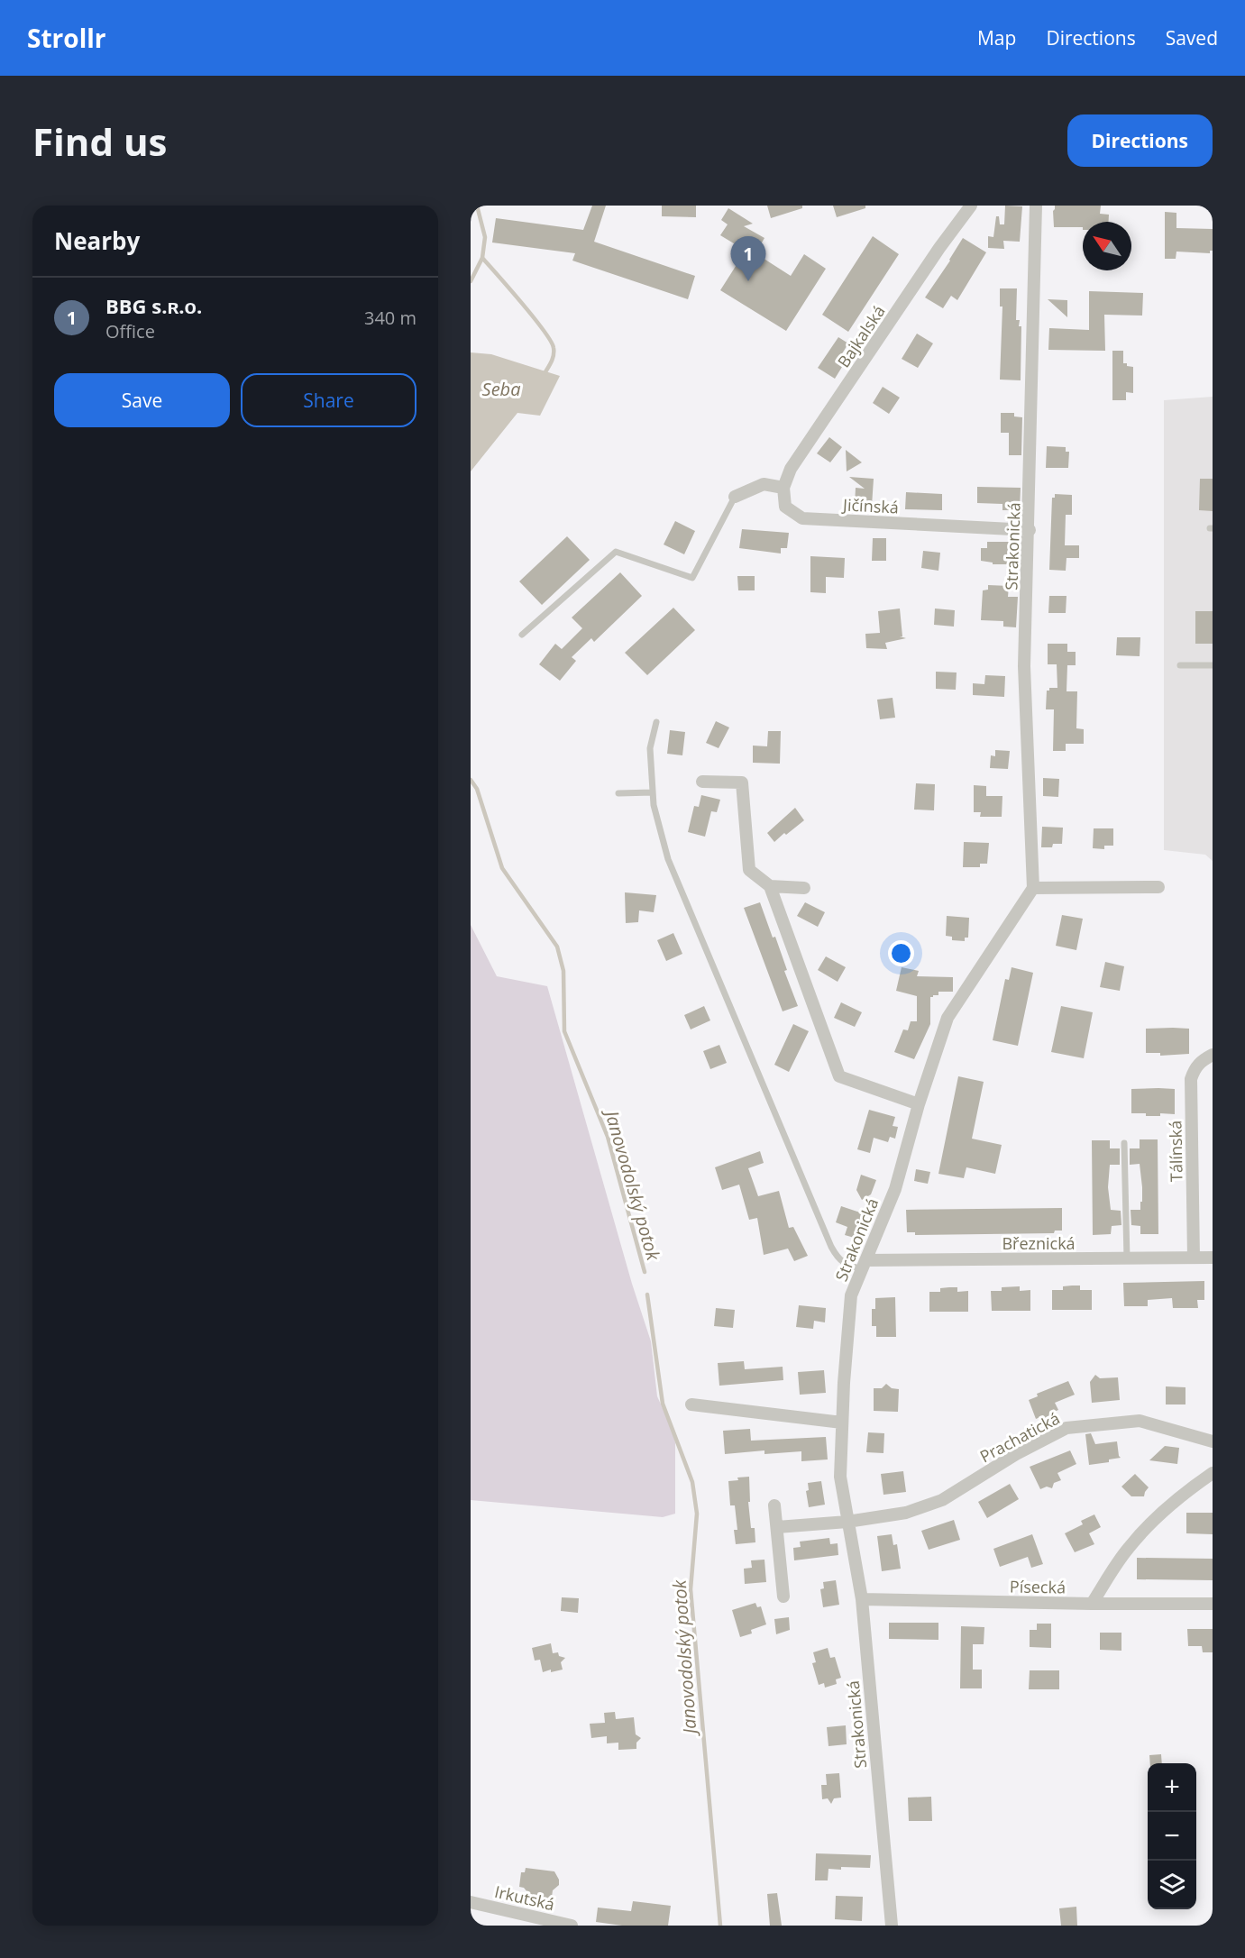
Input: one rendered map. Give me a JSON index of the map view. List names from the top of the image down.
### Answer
{
  "streets": {
    "street": [
      "Bajkalská",
      "Jičínská",
      "Strakonická",
      "Tálínská",
      "Březnická",
      "Prachatická",
      "Písecká",
      "Irkutská"
    ]
  },
  "crossings": [
    ["Bajkalská", "Jičínská"],
    ["Jičínská", "Strakonická"],
    ["Strakonická", "Březnická"],
    ["Strakonická", "Prachatická"],
    ["Strakonická", "Písecká"],
    ["Tálínská", "Březnická"]
  ],
  "water": ["Seba", "Janovodolský potok"],
  "north": "top left",
  "page": {
    "header": "Strollr",
    "nav": ["Map", "Directions", "Saved"],
    "buttons": [
      "Directions",
      ["Save", "Share"]
    ],
    "title": "Find us",
    "heading": "Nearby",
    "pins": "1",
    "list": [
      {
        "mark": "1",
        "name": "BBG s.ʀ.ᴏ.",
        "note": "Office",
        "value": "340 m"
      }
    ],
    "map_buttons": ["+", "−"]
  }
}
